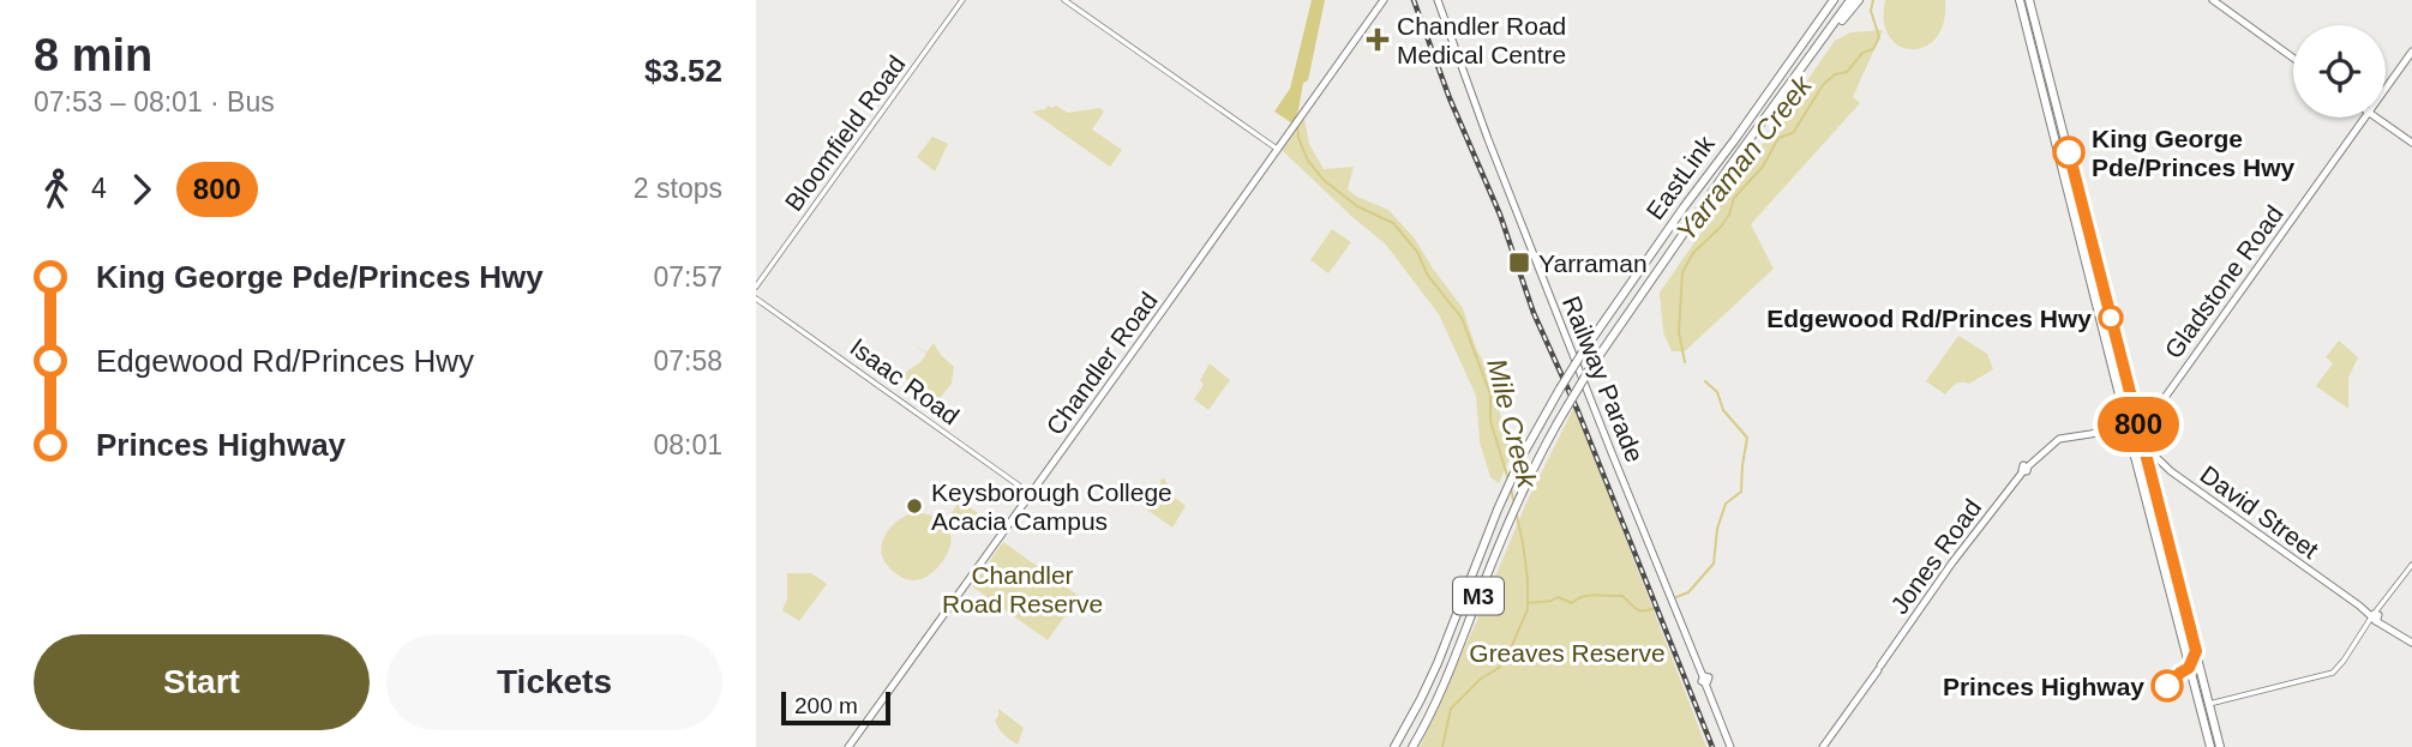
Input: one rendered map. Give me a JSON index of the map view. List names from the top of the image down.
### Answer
{
  "streets": {
    "highway": ["EastLink", "M3"],
    "main road": [
      "Gladstone Road",
      "Chandler Road",
      "Railway Parade",
      "David Street",
      "Jones Road"
    ],
    "street": ["Bloomfield Road", "Isaac Road"]
  },
  "crossings": [
    ["Chandler Road", "Isaac Road"]
  ],
  "water": ["Yarraman Creek", "Mile Creek"],
  "parks": ["Chandler Road Reserve", "Greaves Reserve"],
  "places": {
    "health": ["Chandler Road Medical Centre"],
    "other": [
      "King George Pde/Princes Hwy",
      "Edgewood Rd/Princes Hwy",
      "Keysborough College Acacia Campus",
      "Princes Highway"
    ],
    "transit": ["Yarraman"]
  },
  "lines": ["bus line 800"],
  "scale_bar": "200 m",
  "page": {
    "heading": ["8 min", "07:53 – 08:01 · Bus", "$3.52"],
    "on_map": "800",
    "legs": ["4", "800", "2 stops"],
    "list": [
      {
        "name": "King George Pde/Princes Hwy",
        "value": "07:57"
      },
      {
        "name": "Edgewood Rd/Princes Hwy",
        "value": "07:58"
      },
      {
        "name": "Princes Highway",
        "value": "08:01"
      }
    ],
    "buttons": ["Start", "Tickets"],
    "scale": "200 m"
  }
}
